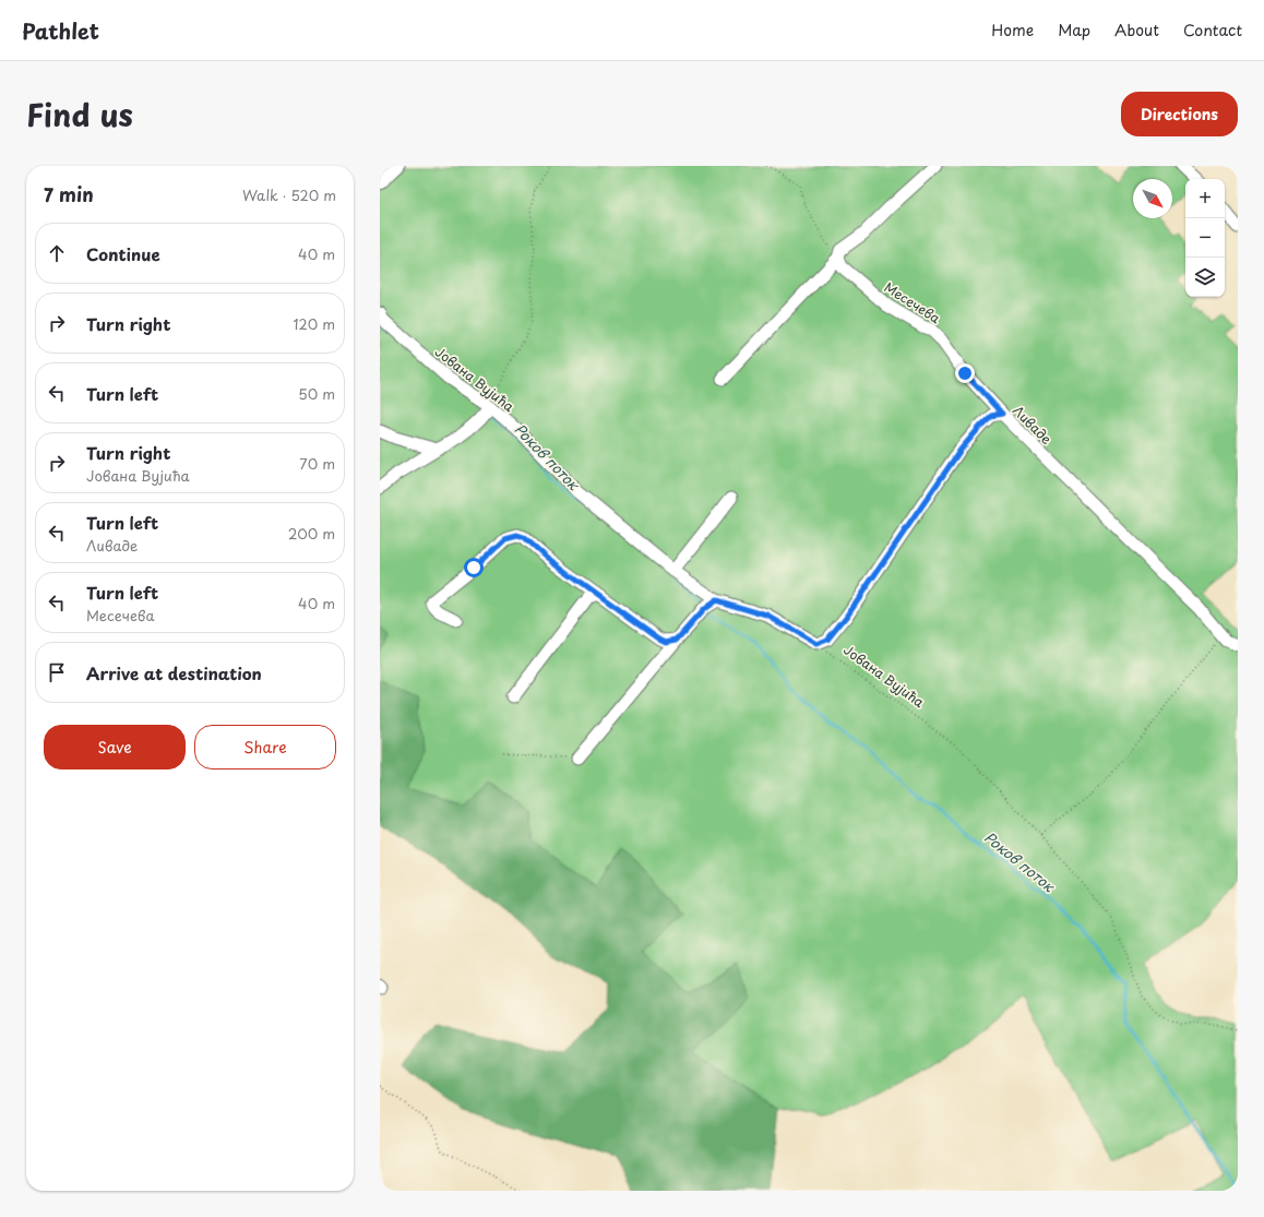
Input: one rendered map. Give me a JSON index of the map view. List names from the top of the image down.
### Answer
{
  "streets": {
    "street": ["Месечева", "Јована Вујића", "Ливаде"]
  },
  "crossings": [
    ["Месечева", "Ливаде"],
    ["Јована Вујића", "Ливаде"]
  ],
  "water": ["Роков поток"],
  "north": "bottom right",
  "page": {
    "header": "Pathlet",
    "nav": [
      "Home",
      "Map",
      "About",
      "Contact"
    ],
    "title": "Find us",
    "buttons": [
      "Directions",
      ["Save", "Share"]
    ],
    "heading": ["7 min", "Walk · 520 m"],
    "map_buttons": ["+", "−"],
    "list": [
      ["Continue", "40 m"],
      ["Turn right", "120 m"],
      ["Turn left", "50 m"],
      ["Turn right", "Јована Вујића", "70 m"],
      ["Turn left", "Ливаде", "200 m"],
      ["Turn left", "Месечева", "40 m"],
      "Arrive at destination"
    ]
  }
}
